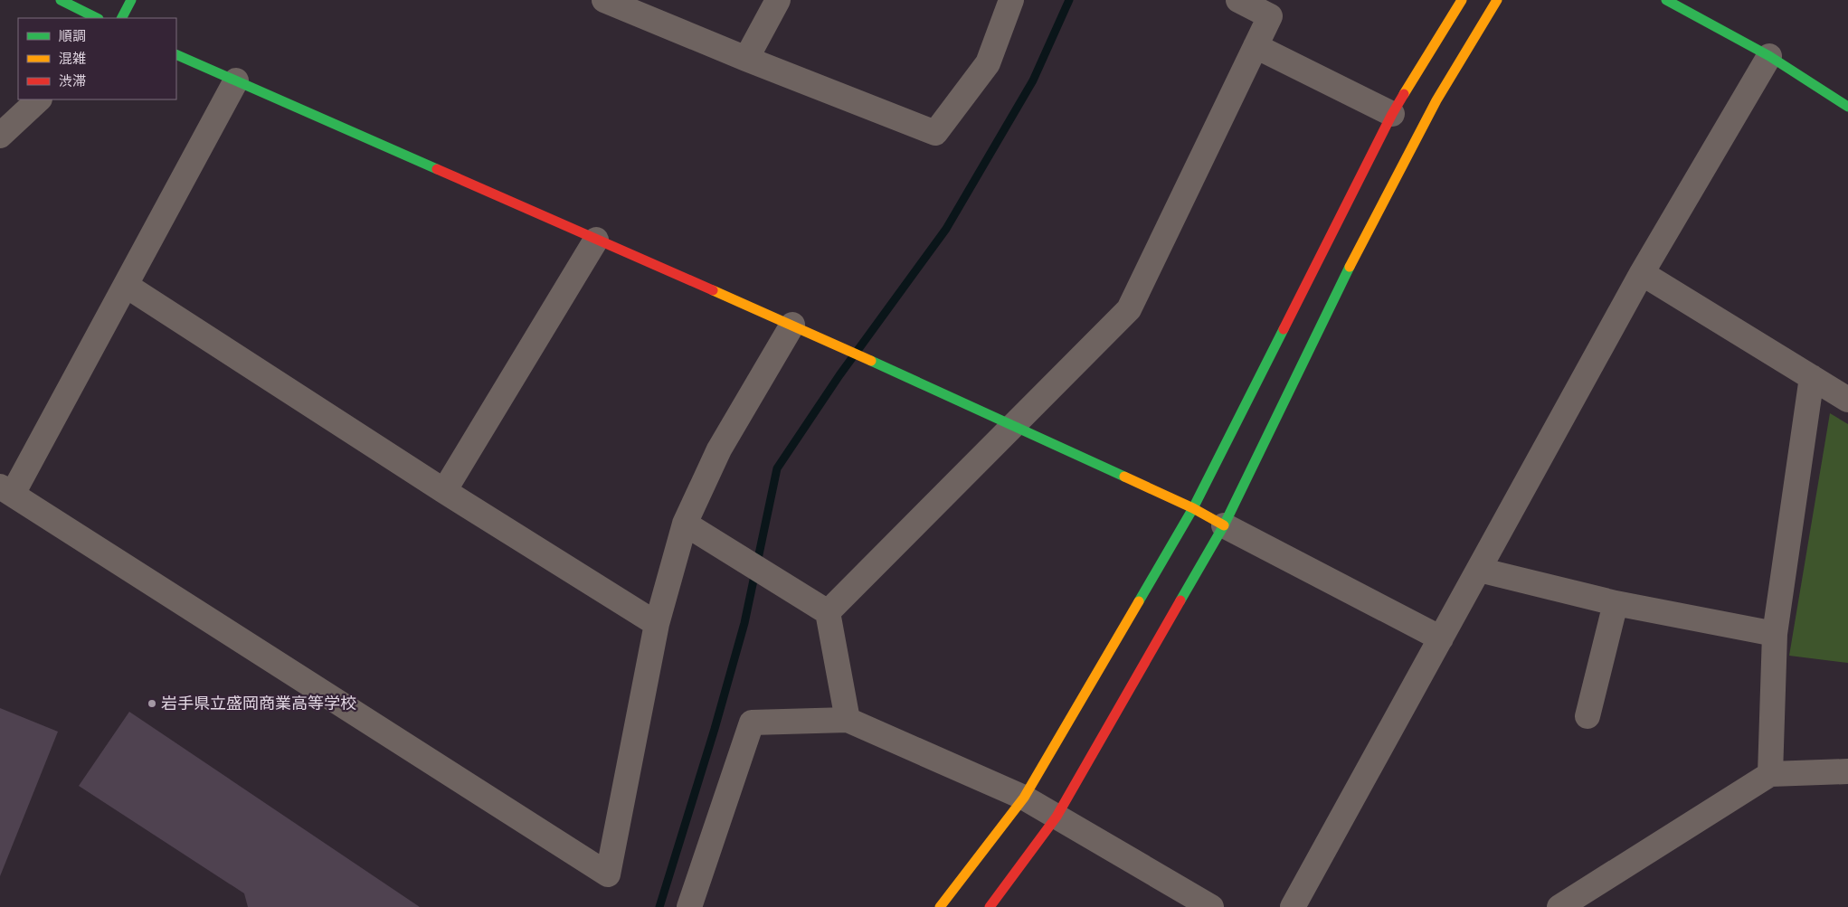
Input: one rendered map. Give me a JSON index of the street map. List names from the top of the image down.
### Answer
{
  "places": ["岩手県立盛岡商業高等学校"],
  "legend": ["順調", "混雑", "渋滞"]
}
